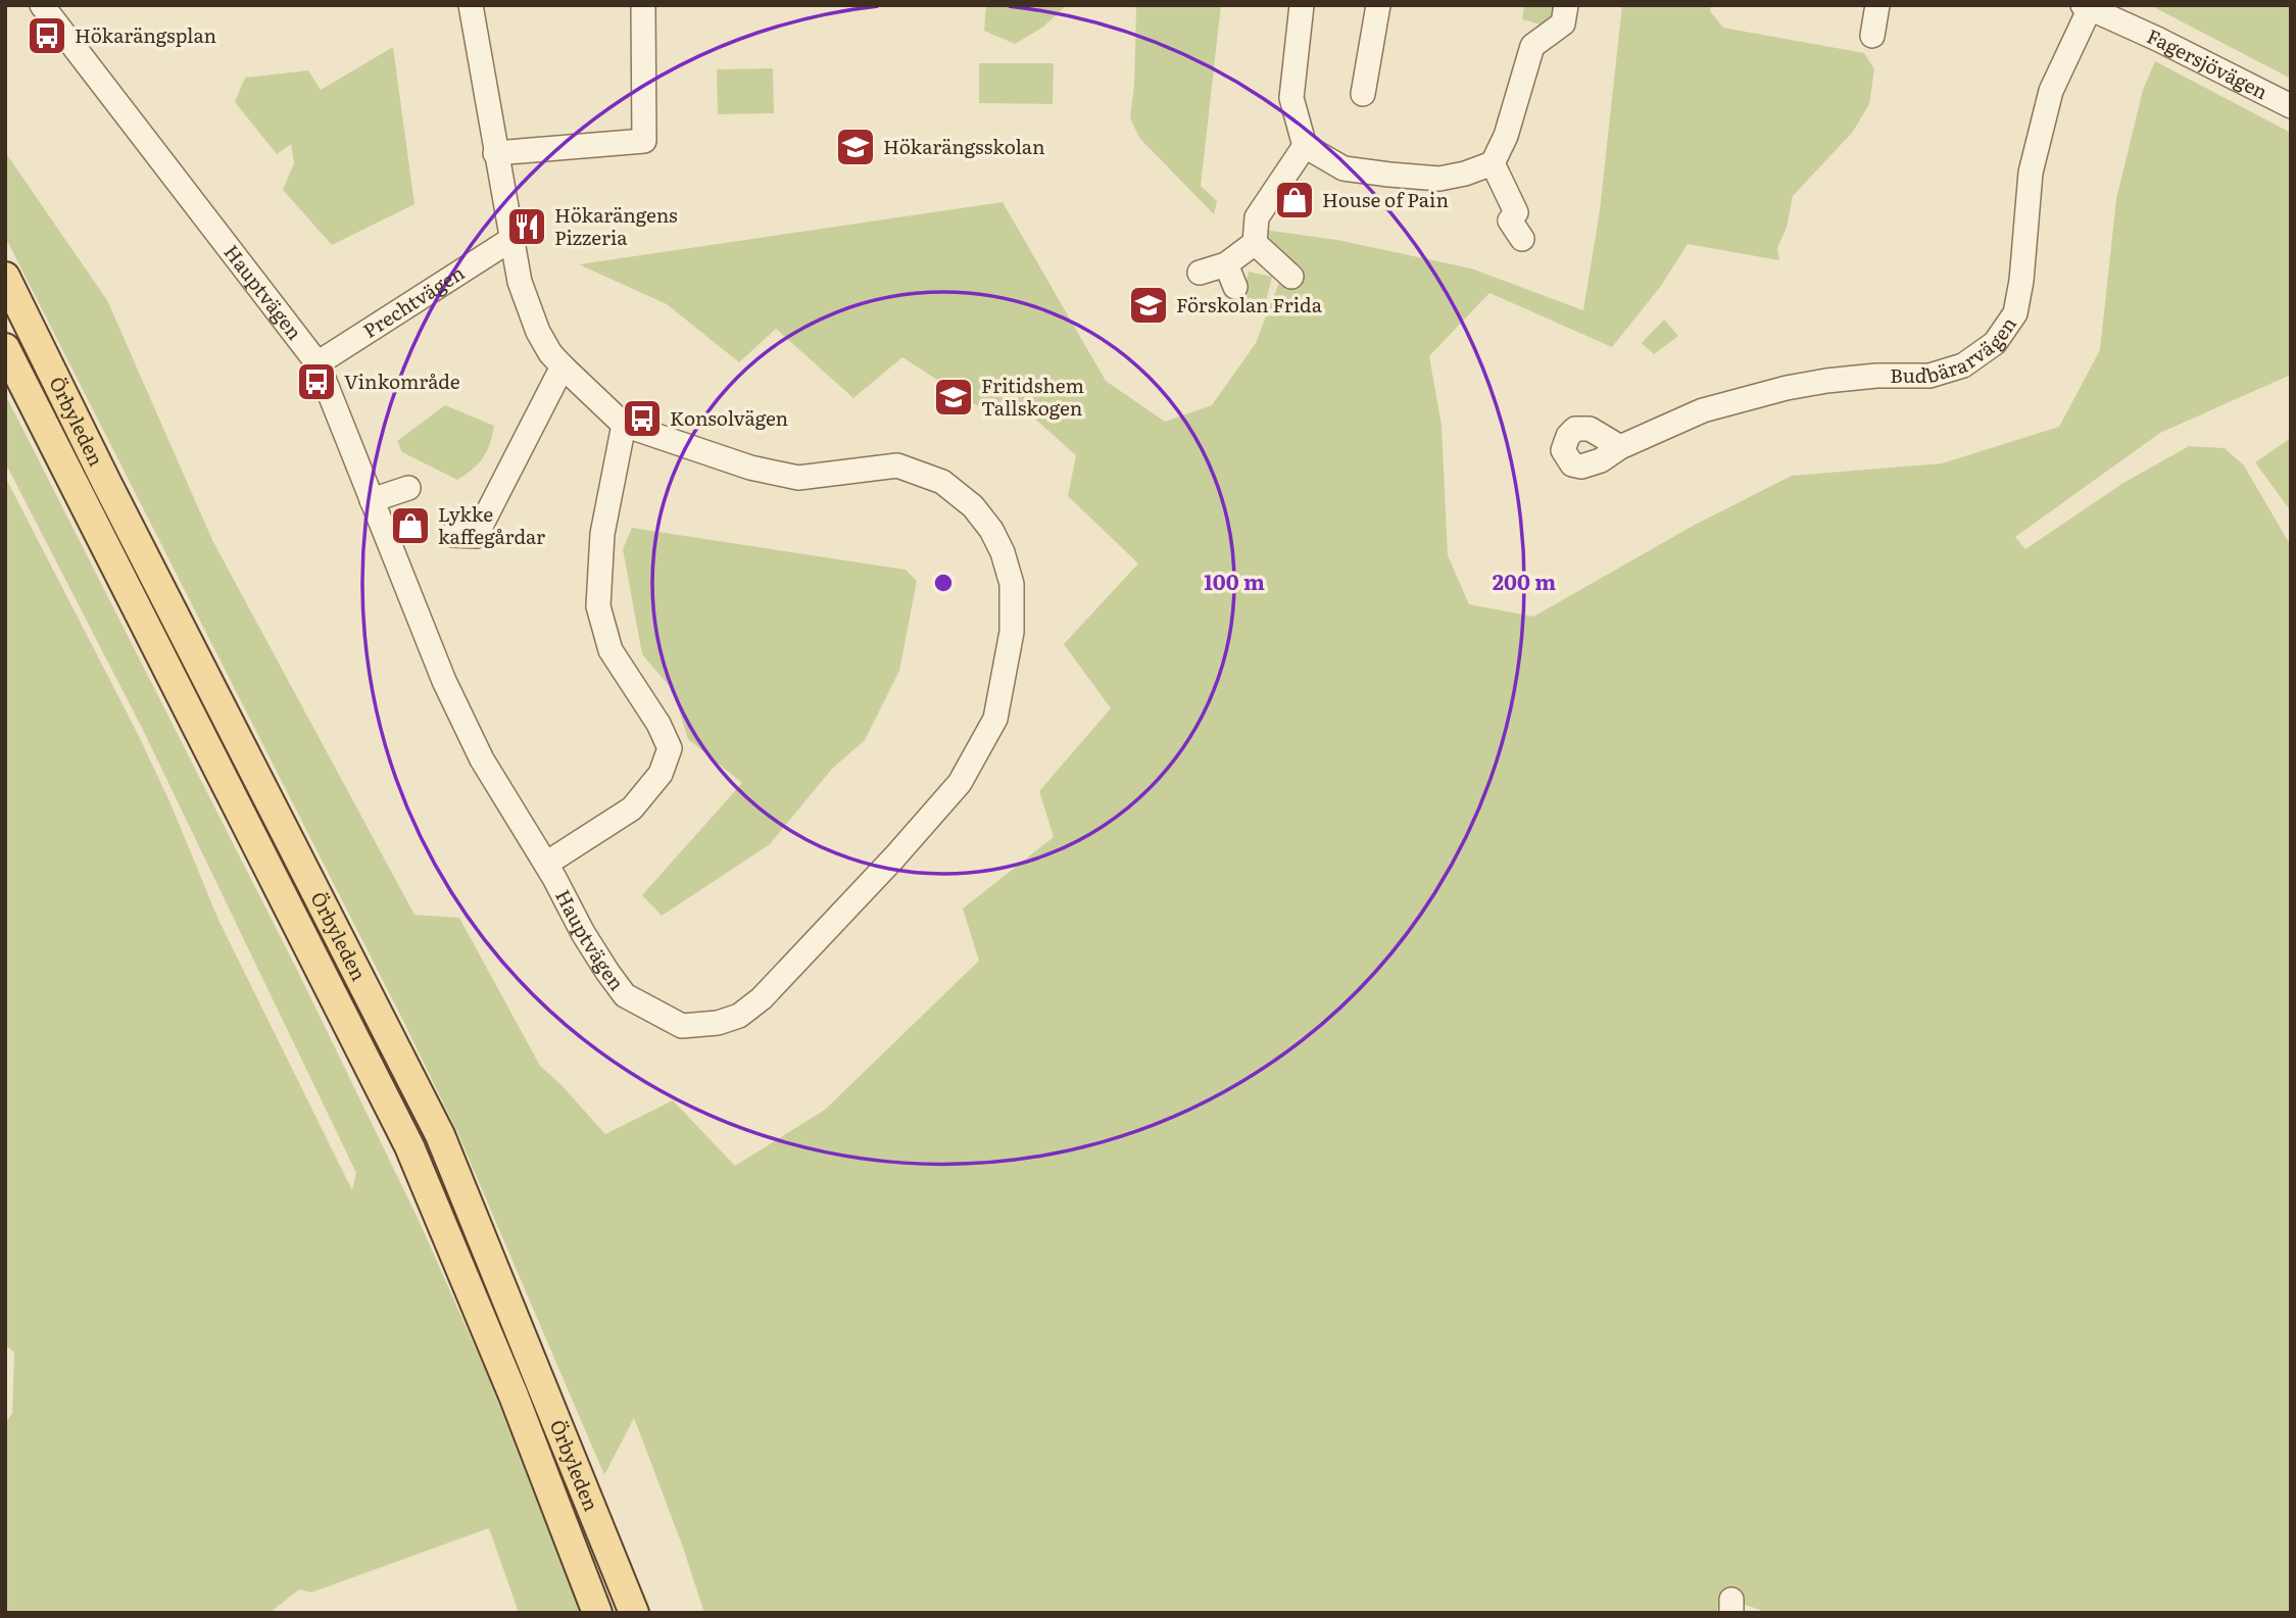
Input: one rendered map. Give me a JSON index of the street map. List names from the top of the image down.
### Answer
{
  "streets": {
    "main road": ["Örbyleden"],
    "street": [
      "Fagersjövägen",
      "Hauptvägen",
      "Prechtvägen",
      "Budbärarvägen"
    ]
  },
  "crossings": [
    ["Fagersjövägen", "Budbärarvägen"],
    ["Hauptvägen", "Prechtvägen"]
  ],
  "places": {
    "bus stop": ["Hökarängsplan", "Vinkområde", "Konsolvägen"],
    "school or university": ["Hökarängsskolan", "Förskolan Frida", "Fritidshem Tallskogen"],
    "shop": ["House of Pain", "Lykke kaffegårdar"],
    "restaurant": ["Hökarängens Pizzeria"]
  },
  "rings": ["100 m", "200 m"]
}
